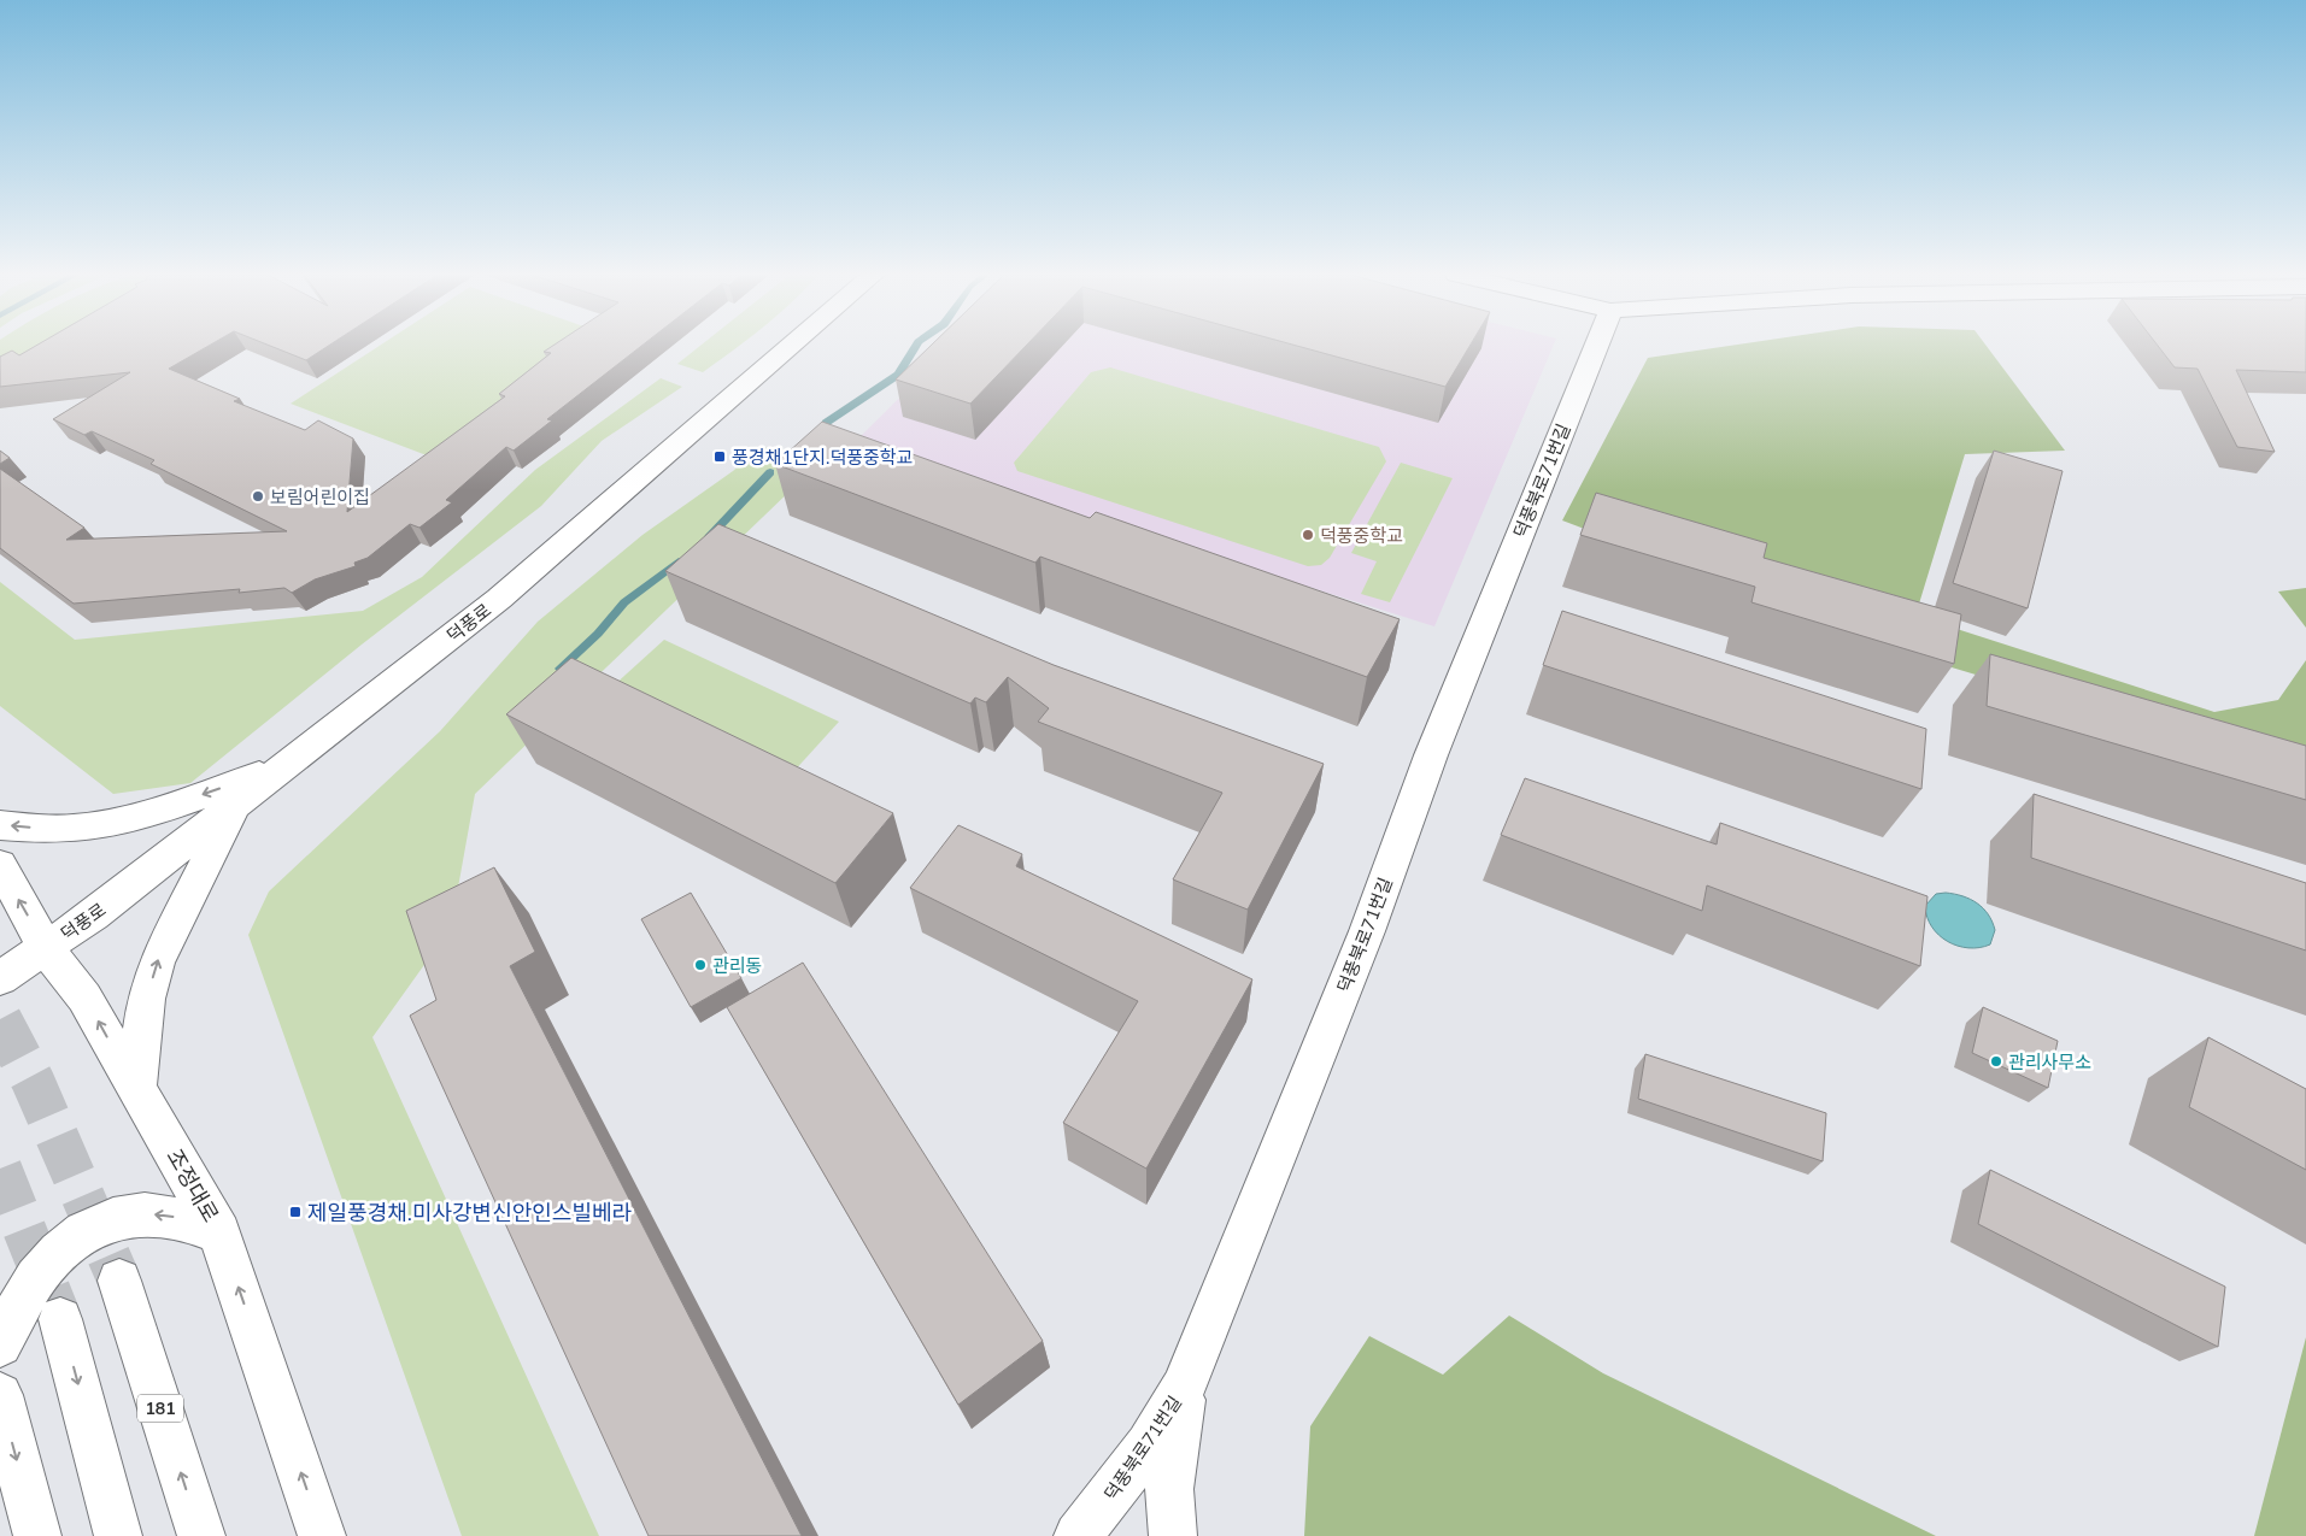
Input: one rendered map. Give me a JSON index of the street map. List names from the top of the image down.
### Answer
{
  "streets": {
    "main road": [
      "덕풍북로71번길",
      "덕풍로",
      "조정대로",
      "181"
    ]
  },
  "crossings": [
    ["덕풍로", "조정대로"]
  ],
  "places": {
    "transit": ["풍경채1단지.덕풍중학교", "제일풍경채.미사강변신안인스빌베라"],
    "other": [
      "보림어린이집",
      "덕풍중학교",
      "관리동",
      "관리사무소"
    ]
  }
}
